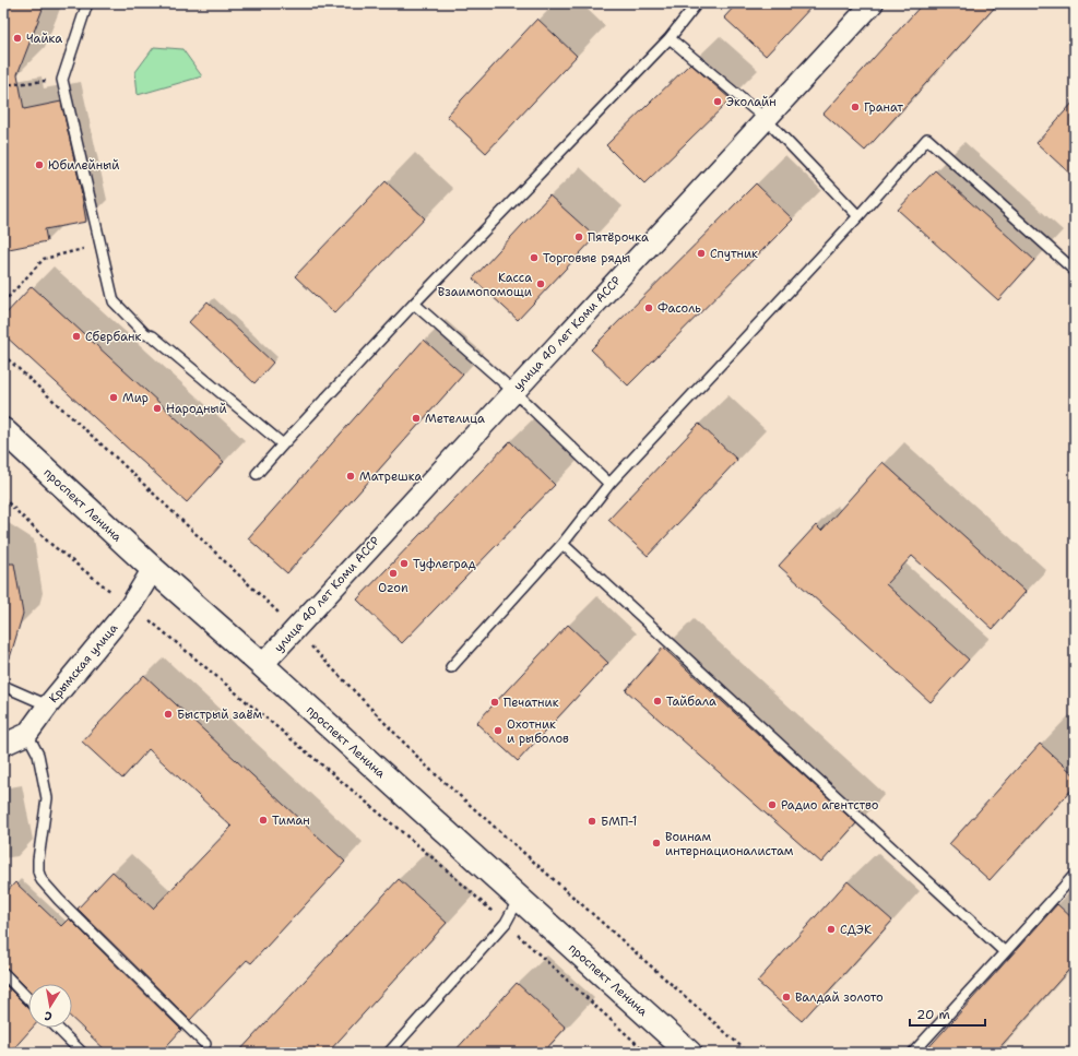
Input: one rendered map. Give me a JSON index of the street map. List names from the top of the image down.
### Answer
{
  "streets": {
    "main road": ["проспект Ленина"],
    "street": ["улица 40 лет Коми АССР", "Крымская улица"]
  },
  "crossings": [
    ["улица 40 лет Коми АССР", "проспект Ленина"],
    ["проспект Ленина", "Крымская улица"]
  ],
  "places": [
    "Чайка",
    "Эколайн",
    "Гранат",
    "Юбилейный",
    "Пятёрочка",
    "Спутник",
    "Торговые ряды",
    "Касса Взаимопомощи",
    "Фасоль",
    "Сбербанк",
    "Мир",
    "Народный",
    "Метелица",
    "Матрешка",
    "Туфлеград",
    "Ozon",
    "Тайбала",
    "Печатник",
    "Быстрый заём",
    "Охотник и рыболов",
    "Радио агентство",
    "Тиман",
    "БМП-1",
    "Воинам интернационалистам",
    "СДЭК",
    "Валдай золото"
  ],
  "scale_bar": "20 m",
  "north": "bottom"
}
